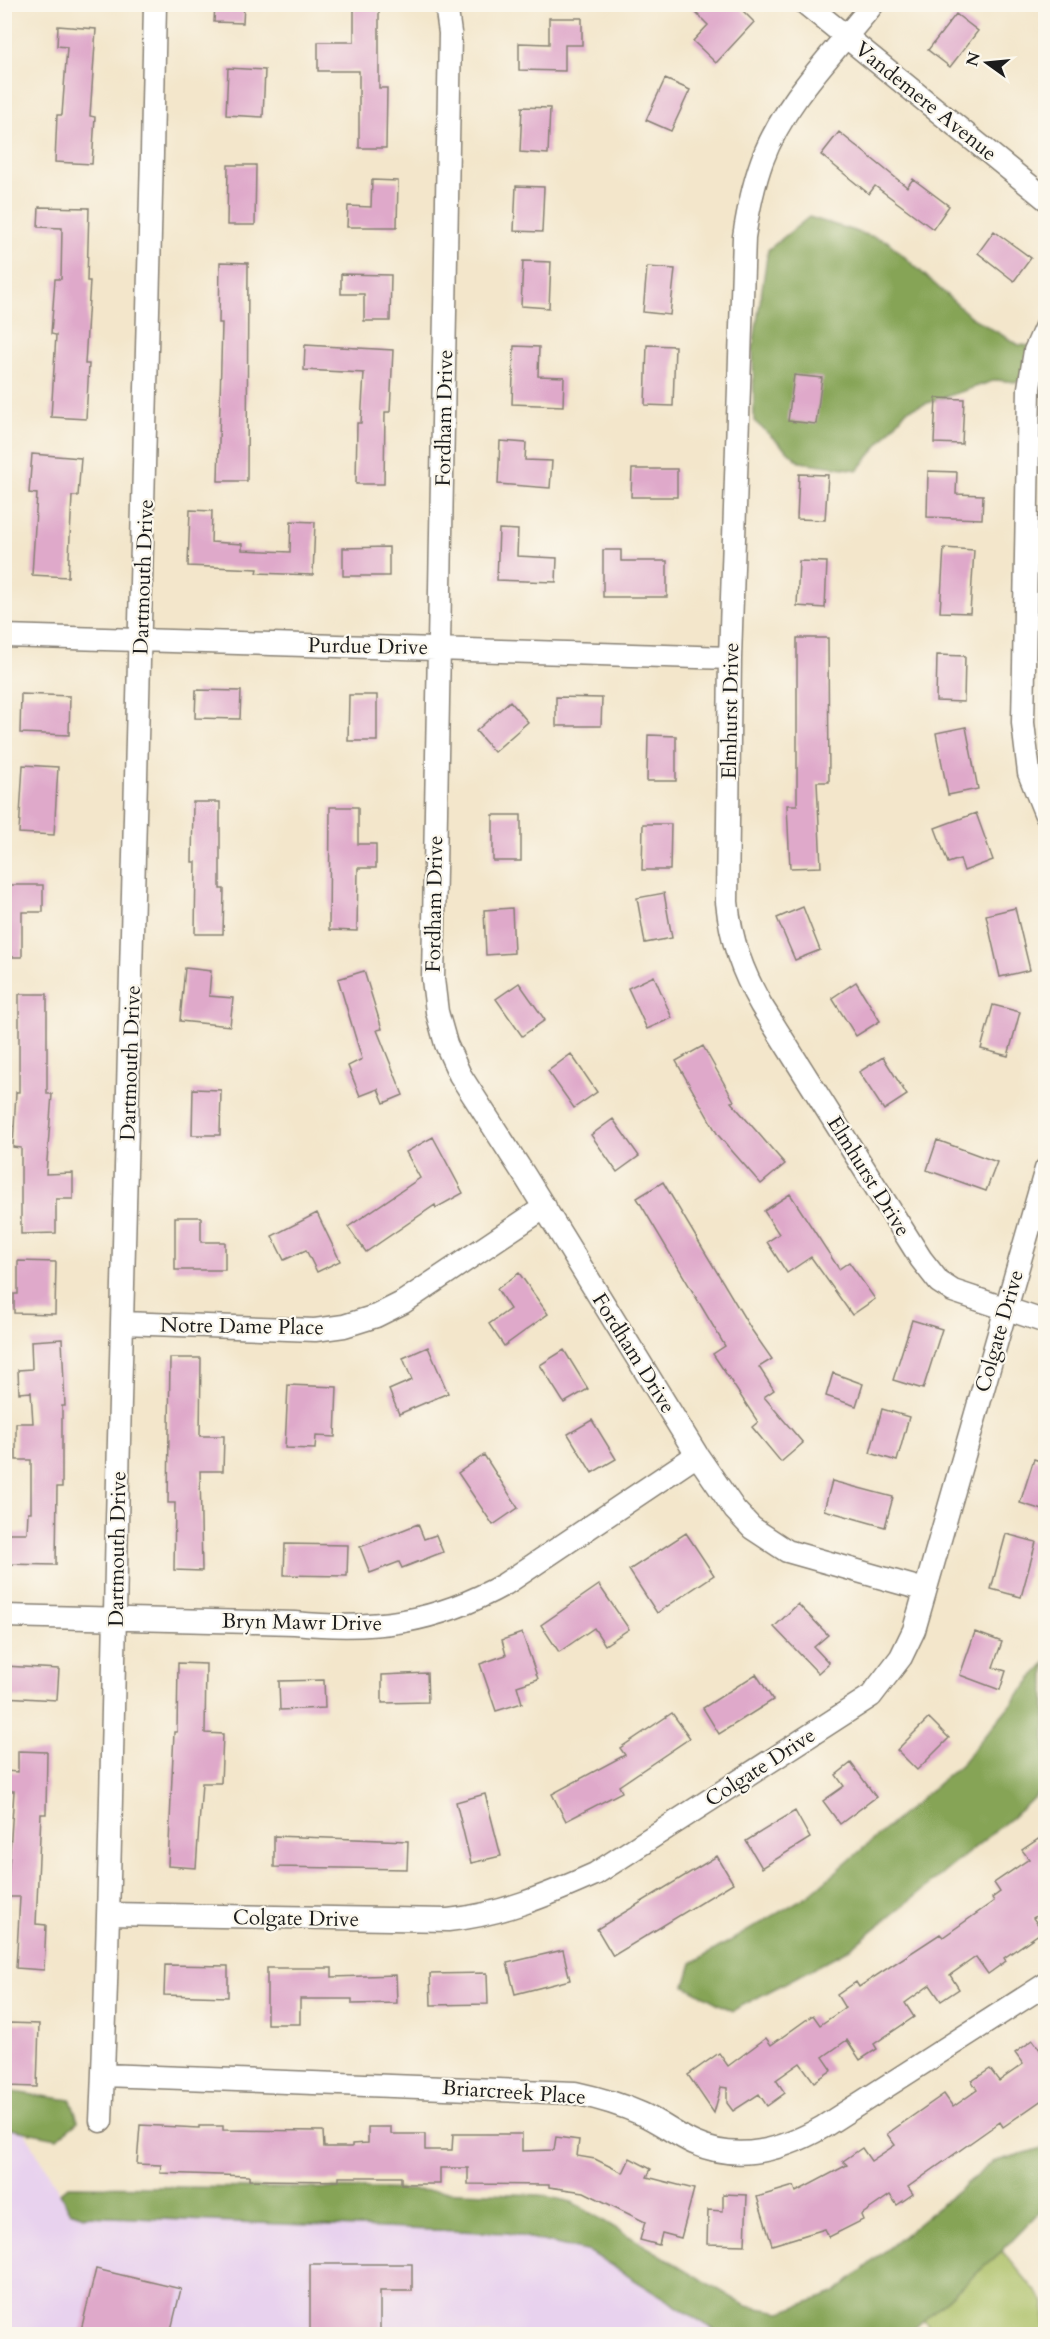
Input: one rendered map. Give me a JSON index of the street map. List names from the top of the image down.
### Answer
{
  "streets": {
    "street": [
      "Vandemere Avenue",
      "Fordham Drive",
      "Dartmouth Drive",
      "Purdue Drive",
      "Elmhurst Drive",
      "Notre Dame Place",
      "Colgate Drive",
      "Bryn Mawr Drive",
      "Briarcreek Place"
    ]
  },
  "crossings": [
    ["Vandemere Avenue", "Elmhurst Drive"],
    ["Fordham Drive", "Purdue Drive"],
    ["Fordham Drive", "Notre Dame Place"],
    ["Fordham Drive", "Colgate Drive"],
    ["Fordham Drive", "Bryn Mawr Drive"],
    ["Dartmouth Drive", "Purdue Drive"],
    ["Dartmouth Drive", "Notre Dame Place"],
    ["Dartmouth Drive", "Colgate Drive"],
    ["Dartmouth Drive", "Bryn Mawr Drive"],
    ["Dartmouth Drive", "Briarcreek Place"],
    ["Purdue Drive", "Elmhurst Drive"],
    ["Elmhurst Drive", "Colgate Drive"]
  ],
  "north": "left"
}
